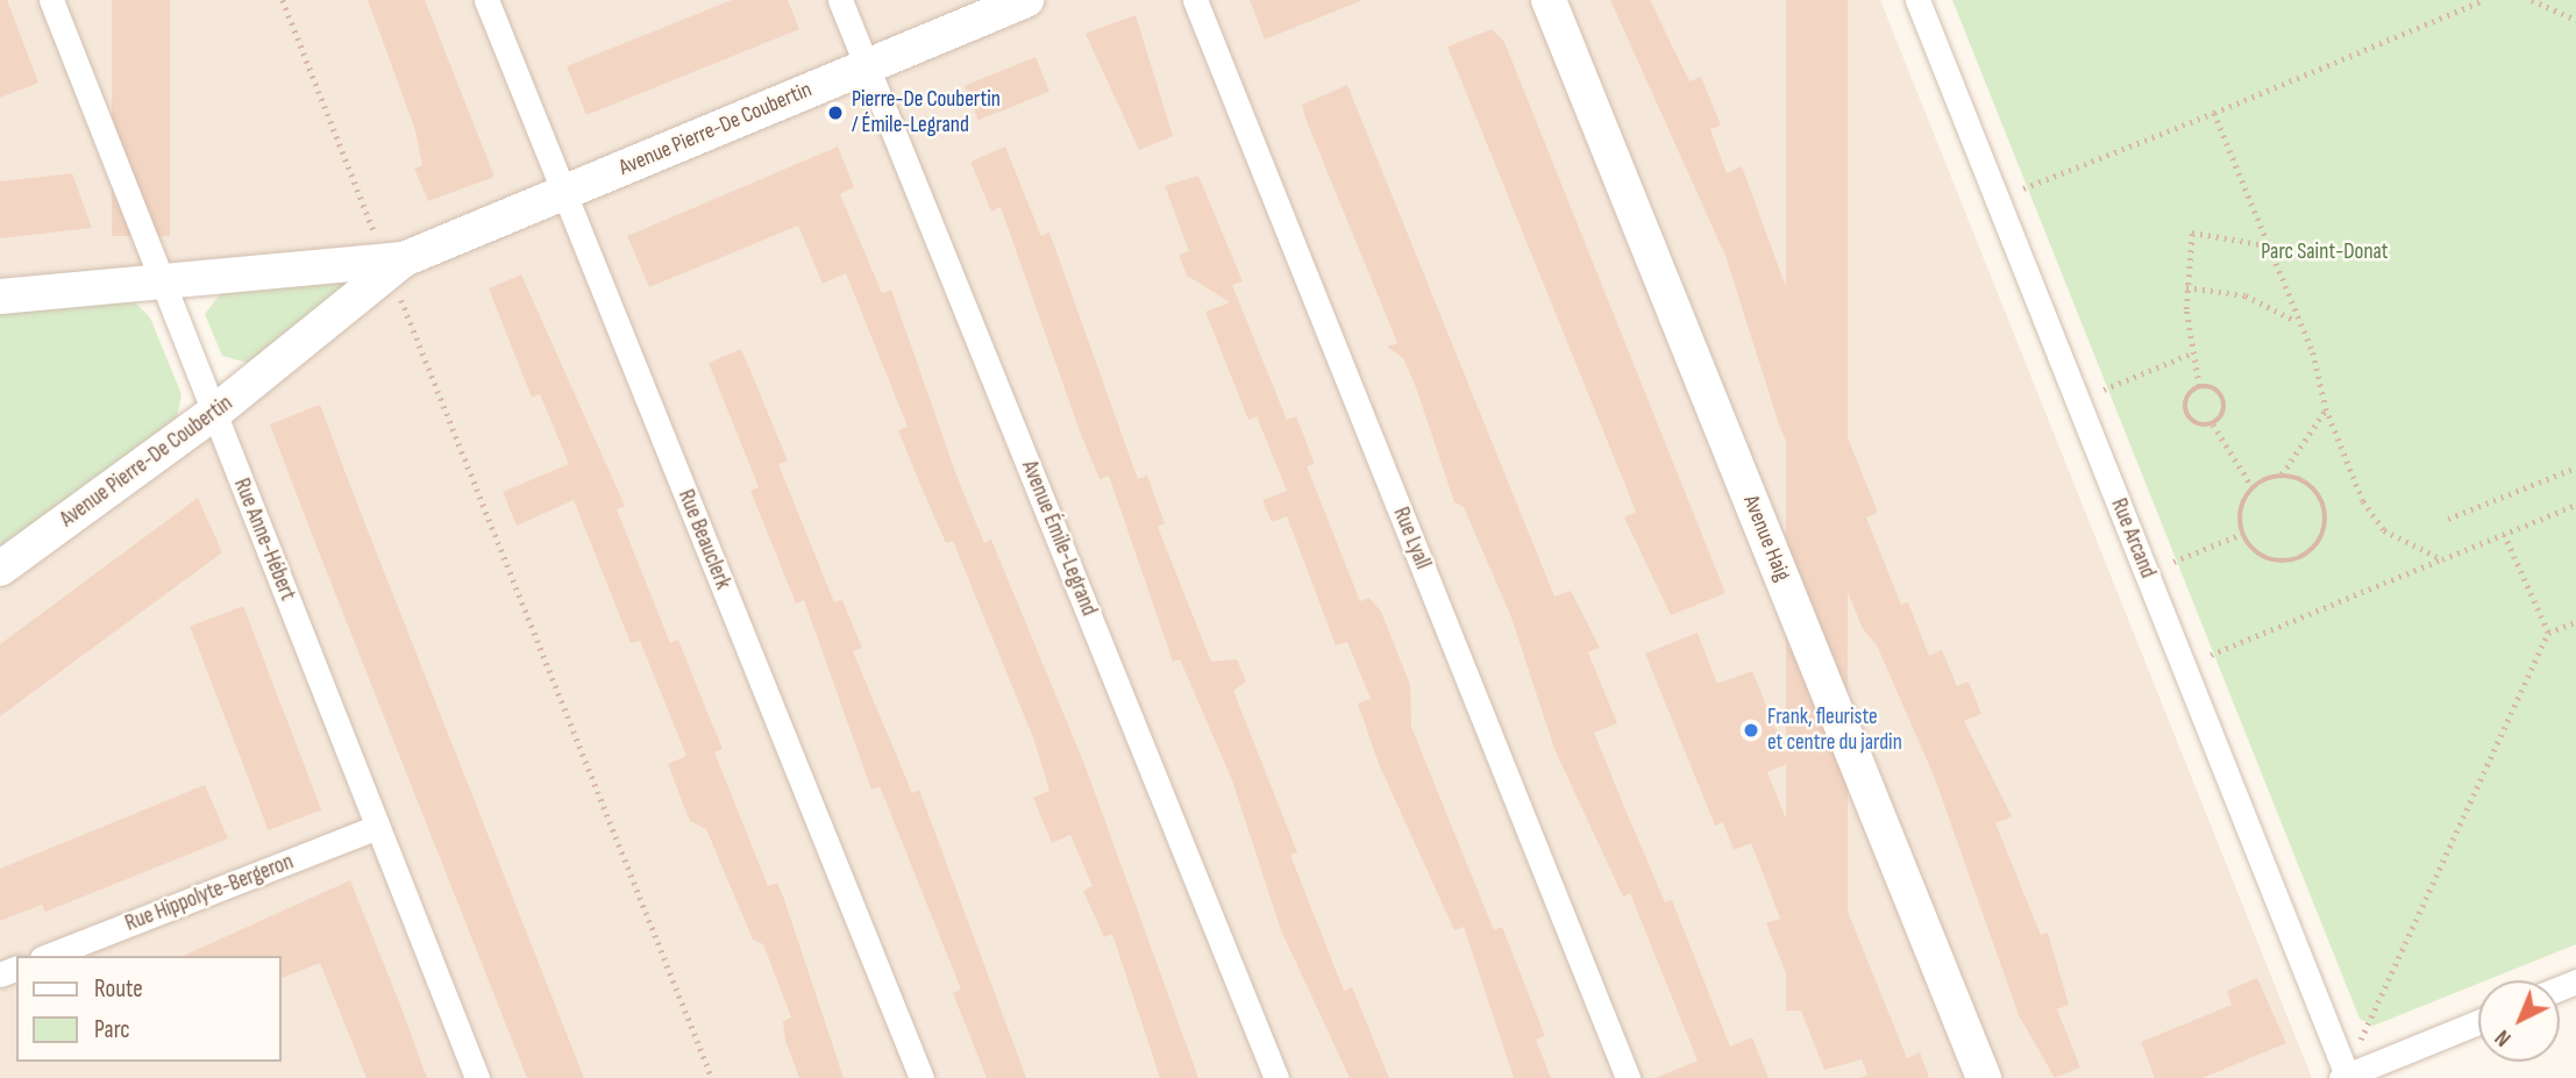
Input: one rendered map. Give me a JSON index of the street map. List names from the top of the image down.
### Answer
{
  "streets": {
    "street": [
      "Avenue Pierre-De Coubertin",
      "Avenue Émile-Legrand",
      "Rue Lyall",
      "Avenue Haig",
      "Rue Arcand",
      "Rue Anne-Hébert",
      "Rue Beauclerk",
      "Rue Hippolyte-Bergeron"
    ]
  },
  "crossings": [
    ["Avenue Pierre-De Coubertin", "Avenue Émile-Legrand"],
    ["Avenue Pierre-De Coubertin", "Rue Anne-Hébert"],
    ["Avenue Pierre-De Coubertin", "Rue Beauclerk"],
    ["Rue Anne-Hébert", "Rue Hippolyte-Bergeron"]
  ],
  "parks": ["Parc Saint-Donat"],
  "places": ["Pierre-De Coubertin / Émile-Legrand", "Frank, fleuriste et centre du jardin"],
  "legend": ["Route", "Parc"],
  "north": "bottom left"
}
